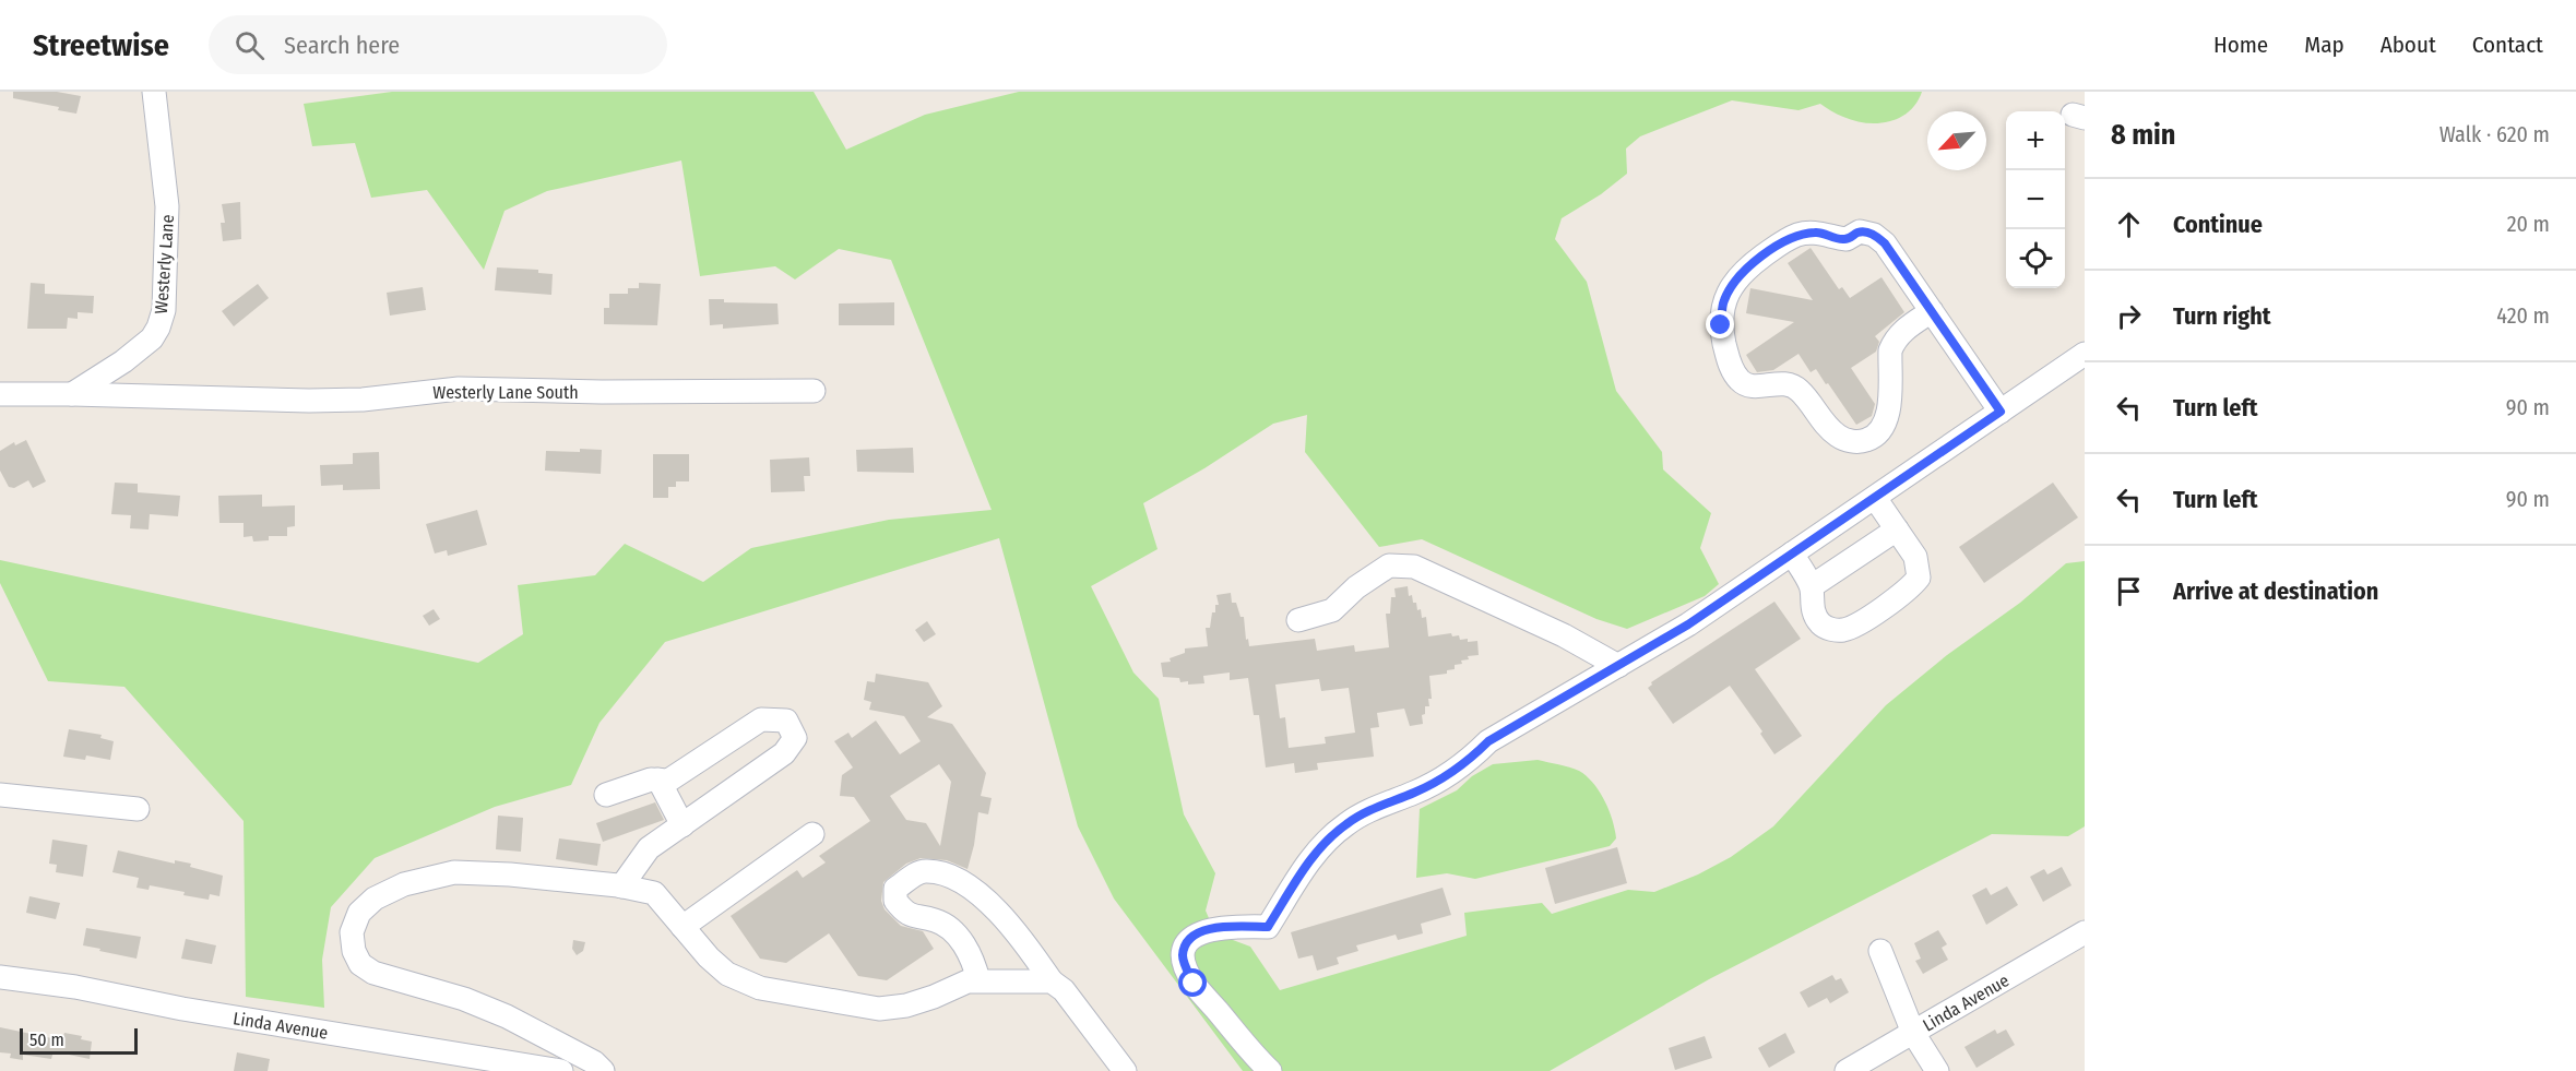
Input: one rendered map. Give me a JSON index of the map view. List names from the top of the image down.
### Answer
{
  "streets": {
    "street": ["Westerly Lane", "Westerly Lane South", "Linda Avenue"]
  },
  "crossings": [
    ["Westerly Lane", "Westerly Lane South"]
  ],
  "scale_bar": "50 m",
  "north": "bottom left",
  "page": {
    "header": "Streetwise",
    "search": "Search here",
    "nav": [
      "Home",
      "Map",
      "About",
      "Contact"
    ],
    "heading": ["8 min", "Walk · 620 m"],
    "map_buttons": ["+", "−"],
    "list": [
      ["Continue", "20 m"],
      ["Turn right", "420 m"],
      ["Turn left", "90 m"],
      ["Turn left", "90 m"],
      "Arrive at destination"
    ],
    "scale": "50 m"
  }
}
